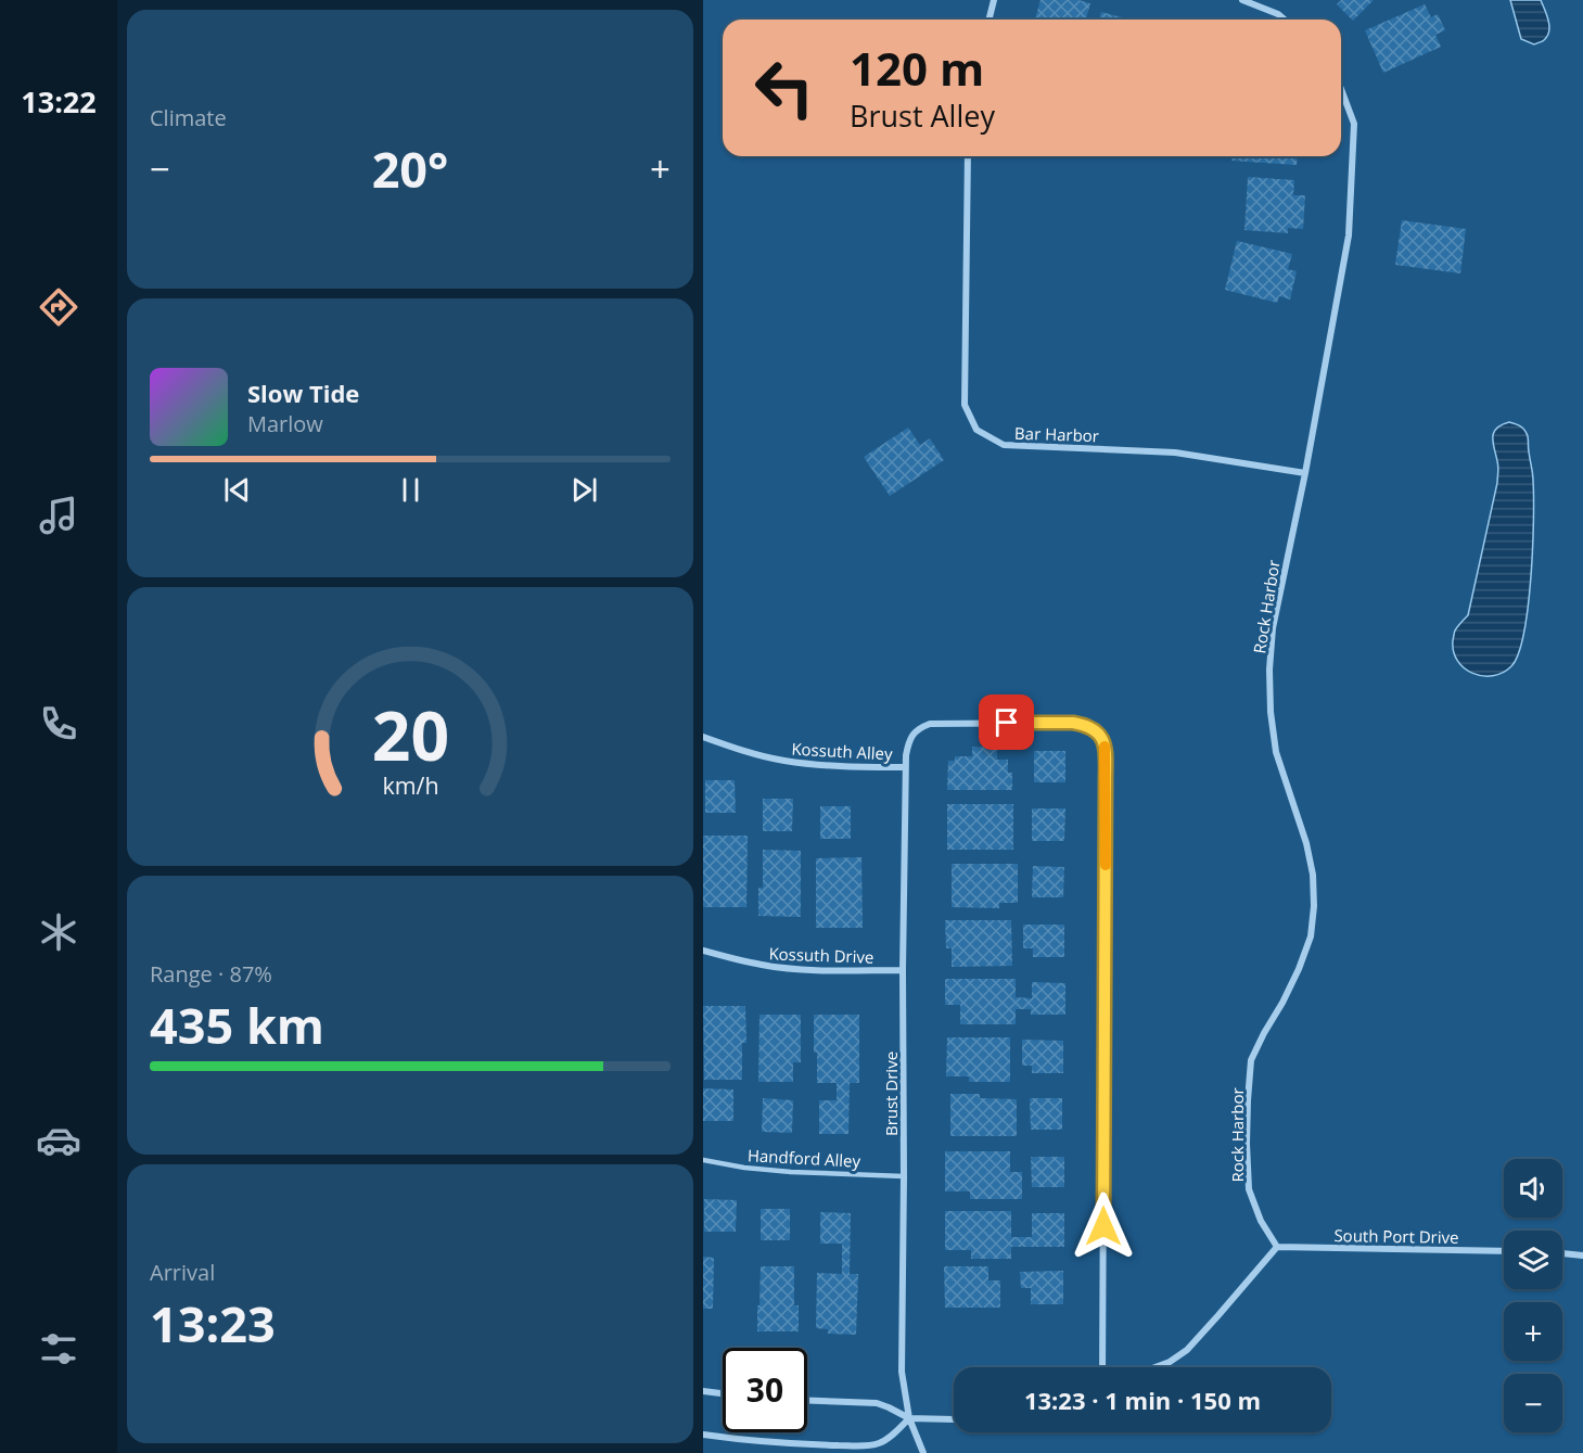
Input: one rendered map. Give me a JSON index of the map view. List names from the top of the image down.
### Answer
{
  "streets": {
    "street": [
      "Bar Harbor",
      "Rock Harbor",
      "Kossuth Alley",
      "Kossuth Drive",
      "Brust Drive",
      "South Port Drive"
    ],
    "lane": ["Handford Alley"]
  },
  "crossings": [
    ["Bar Harbor", "Rock Harbor"],
    ["Rock Harbor", "South Port Drive"],
    ["Kossuth Alley", "Brust Drive"],
    ["Kossuth Drive", "Brust Drive"],
    ["Brust Drive", "Handford Alley"]
  ],
  "page": {
    "tabs": "13:22",
    "tile": [
      "Climate",
      ["Range · 87%", "435 km"],
      ["Arrival", "13:23"]
    ],
    "turn": ["120 m", "Brust Alley"],
    "heat": ["−", "20°", "+"],
    "song": ["Slow Tide", "Marlow"],
    "map_buttons": ["+", "−"],
    "limit": "30",
    "trip": "13:23 · 1 min · 150 m",
    "gauge": ["20", "km/h"]
  }
}
